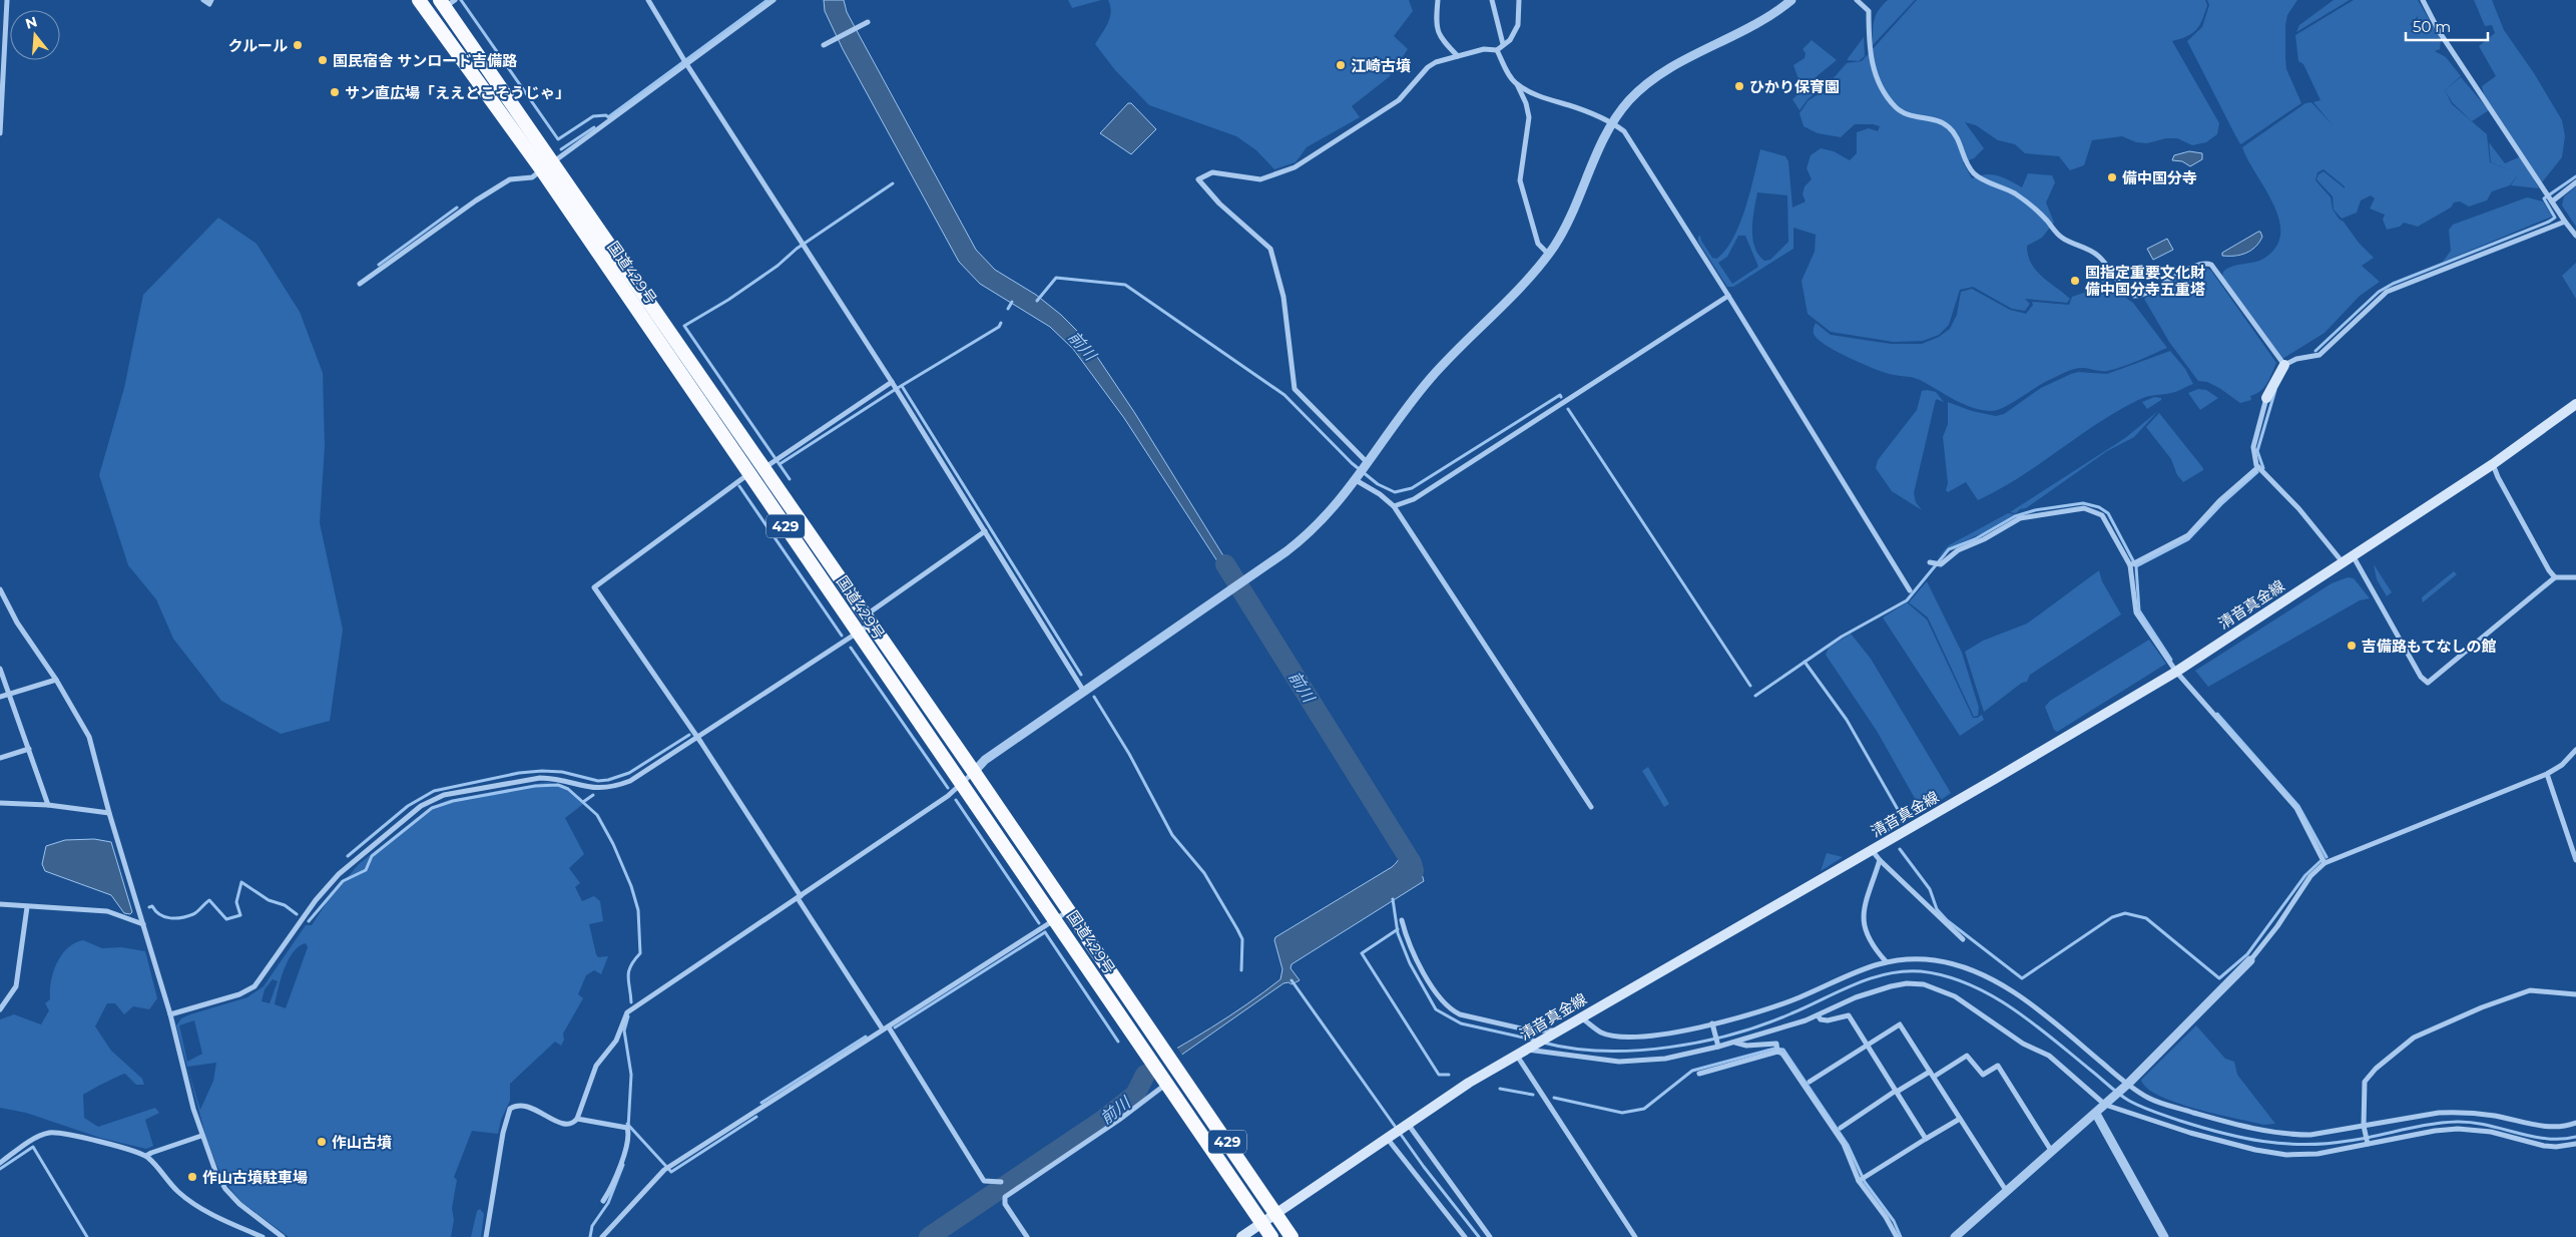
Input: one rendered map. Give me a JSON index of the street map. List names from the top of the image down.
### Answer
{
  "streets": {
    "highway": ["国道429号", "429"],
    "main road": ["清音真金線"]
  },
  "crossings": [
    ["国道429号", "清音真金線"]
  ],
  "water": ["前川"],
  "places": [
    "クルール",
    "国民宿舎 サンロード吉備路",
    "江崎古墳",
    "ひかり保育園",
    "サン直広場「ええとこそうじゃ」",
    "備中国分寺",
    "国指定重要文化財 備中国分寺五重塔",
    "吉備路もてなしの館",
    "作山古墳",
    "作山古墳駐車場"
  ],
  "scale_bar": "50 m",
  "north": "top"
}
